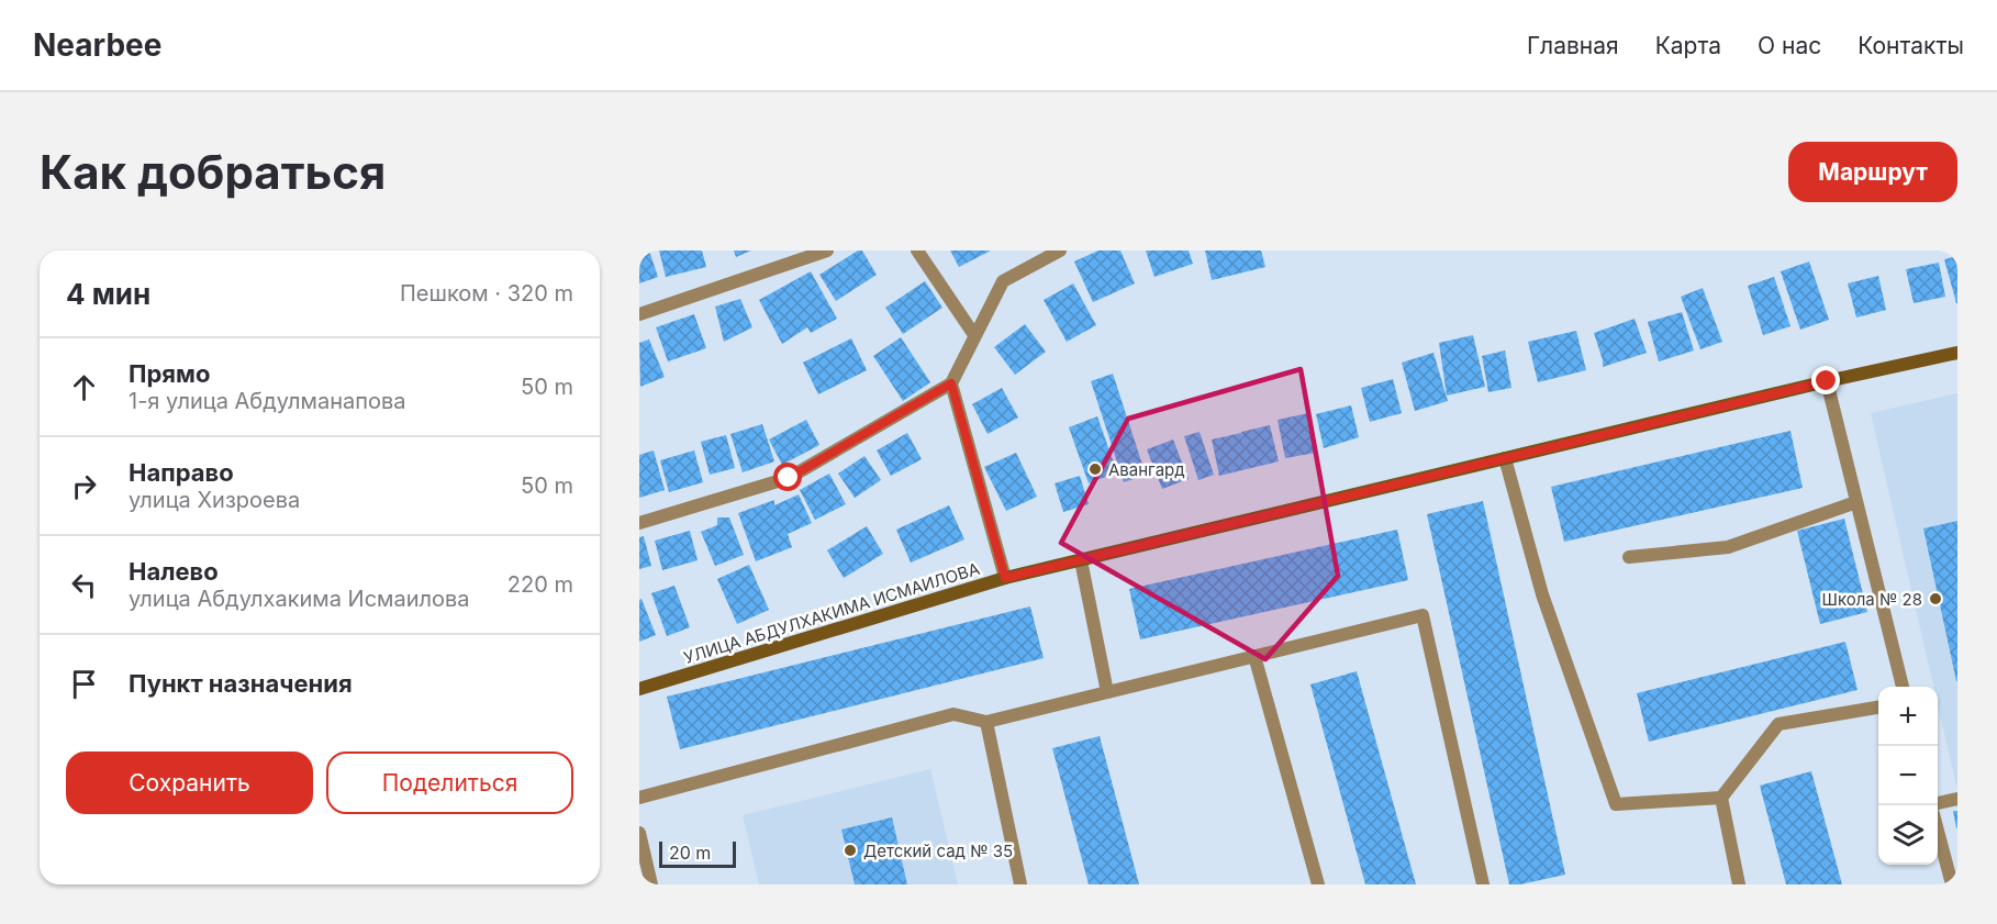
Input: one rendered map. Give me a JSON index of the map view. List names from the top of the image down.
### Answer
{
  "streets": {
    "main road": ["УЛИЦА АБДУЛХАКИМА ИСМАИЛОВА"]
  },
  "places": ["Авангард", "Школа № 28", "Детский сад № 35"],
  "scale_bar": "20 m",
  "page": {
    "header": "Nearbee",
    "nav": [
      "Главная",
      "Карта",
      "О нас",
      "Контакты"
    ],
    "buttons": [
      "Маршрут",
      ["Сохранить", "Поделиться"]
    ],
    "title": "Как добраться",
    "heading": ["4 мин", "Пешком · 320 m"],
    "list": [
      ["Прямо", "1-я улица Абдулманапова", "50 m"],
      ["Направо", "улица Хизроева", "50 m"],
      ["Налево", "улица Абдулхакима Исмаилова", "220 m"],
      "Пункт назначения"
    ],
    "map_buttons": ["+", "−"],
    "scale": "20 m"
  }
}
